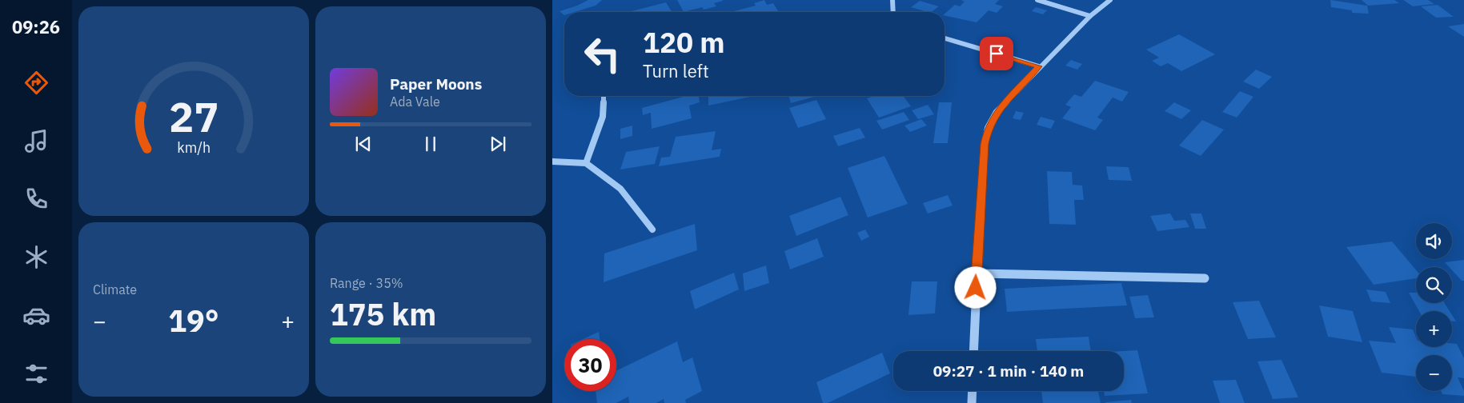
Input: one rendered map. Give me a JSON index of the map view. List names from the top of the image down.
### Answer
{
  "page": {
    "tabs": "09:26",
    "turn": ["120 m", "Turn left"],
    "song": ["Paper Moons", "Ada Vale"],
    "tile": [
      "Climate",
      ["Range · 35%", "175 km"]
    ],
    "map_buttons": ["+", "−"],
    "heat": ["−", "19°", "+"],
    "limit": "30",
    "trip": "09:27 · 1 min · 140 m",
    "gauge": ["27", "km/h"]
  }
}
